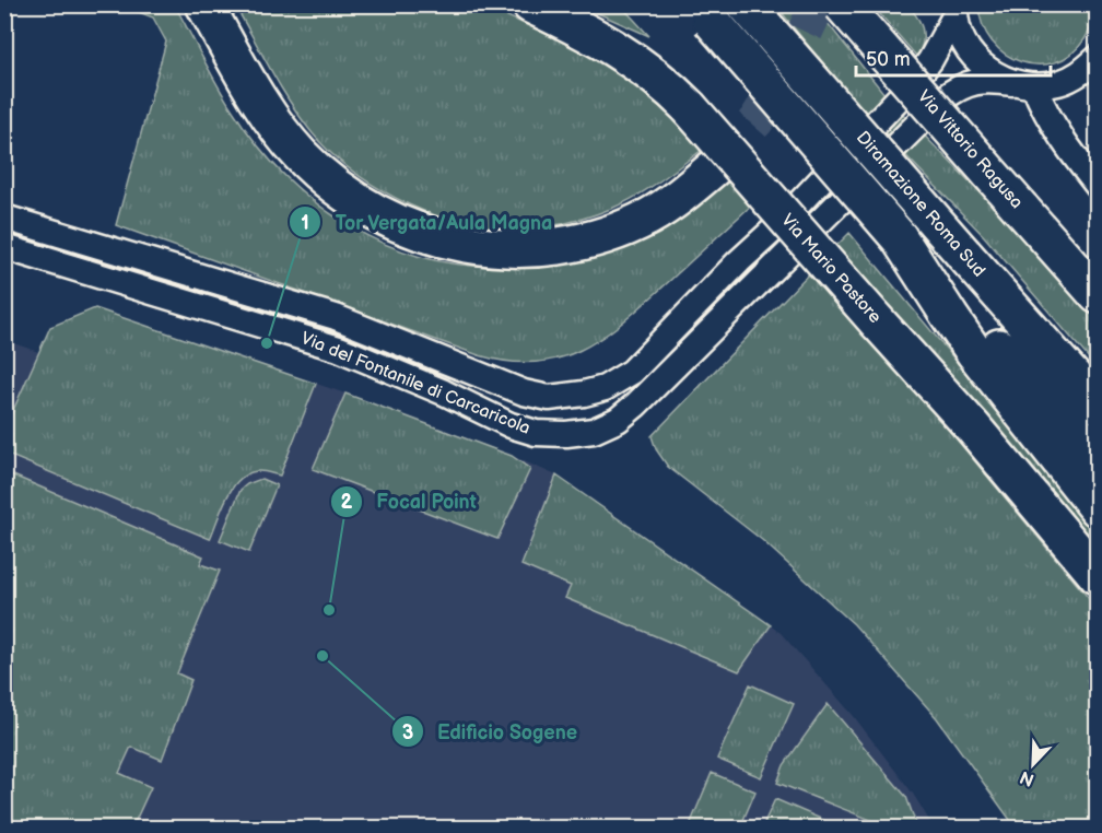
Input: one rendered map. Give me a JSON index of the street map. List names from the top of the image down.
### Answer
{
  "streets": {
    "highway": ["Via Vittorio Ragusa", "Diramazione Roma Sud", "Via Mario Pastore"],
    "street": ["Via del Fontanile di Carcaricola"]
  },
  "places": ["Tor Vergata/Aula Magna", "Focal Point", "Edificio Sogene"],
  "scale_bar": "50 m",
  "north": "bottom left"
}
